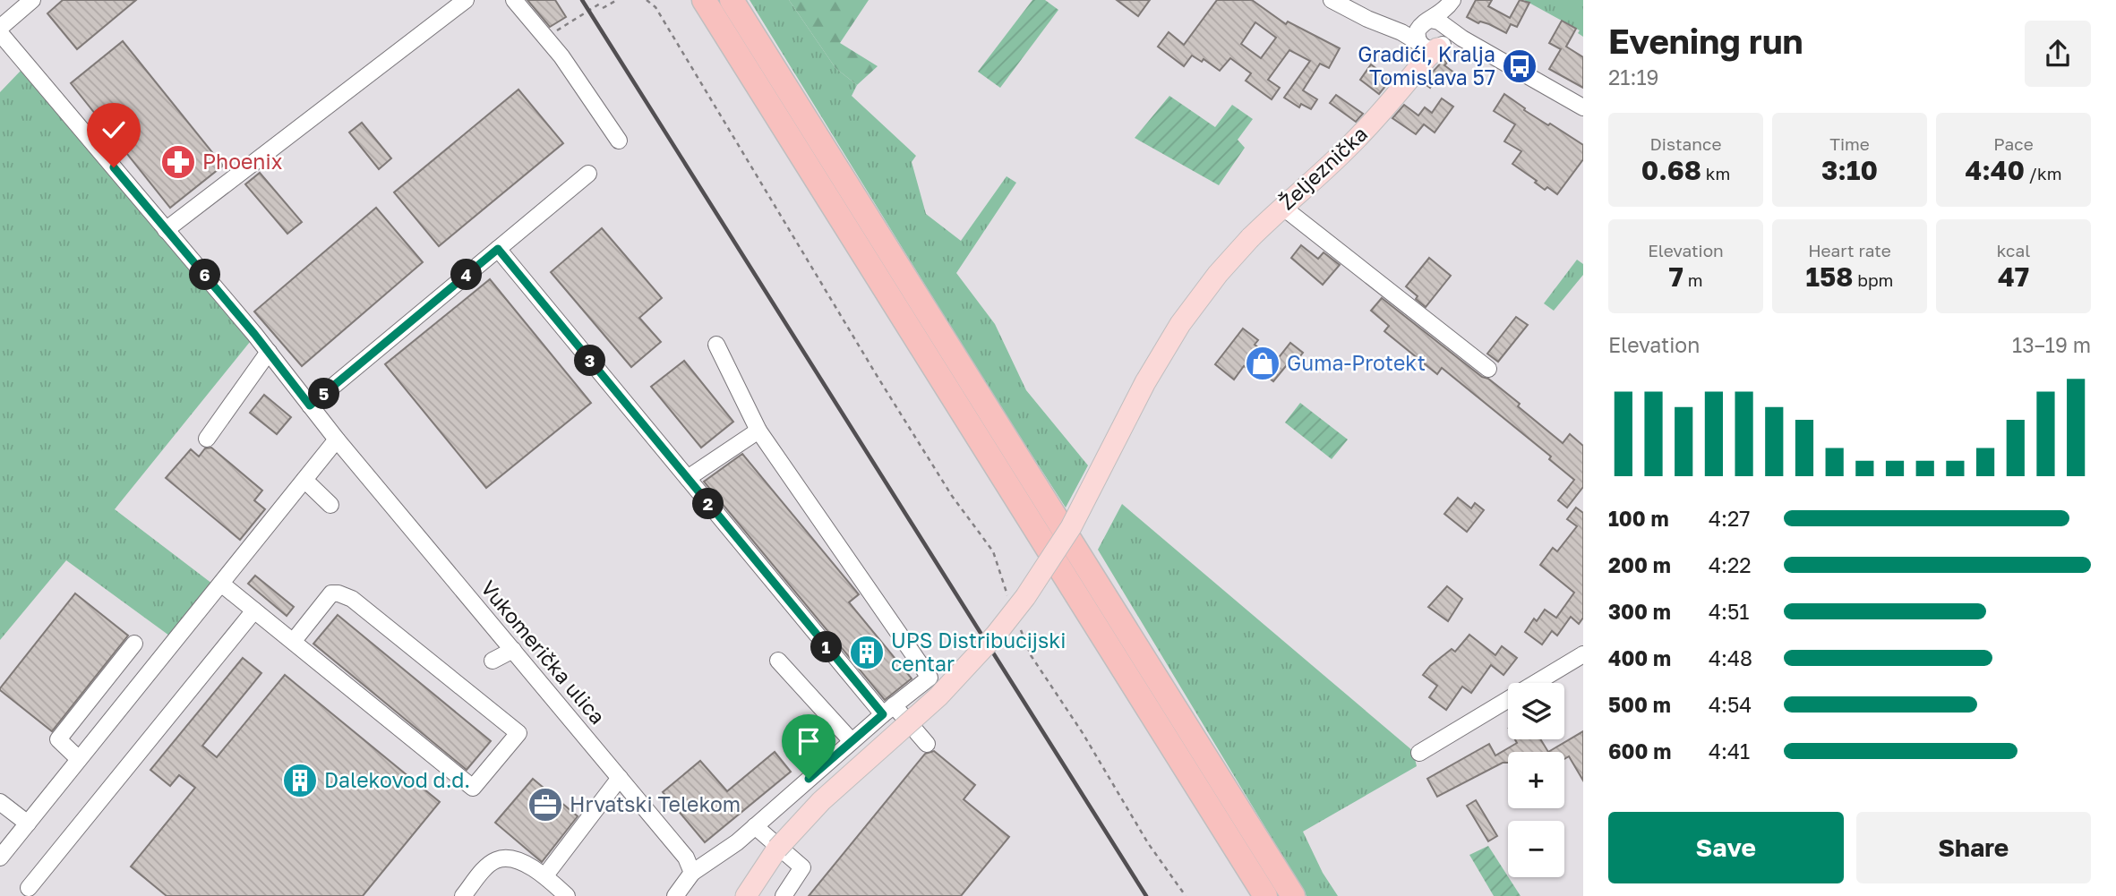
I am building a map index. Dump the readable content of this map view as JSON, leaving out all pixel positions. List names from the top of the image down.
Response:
{
  "streets": {
    "main road": ["Željeznička"],
    "street": ["Vukomerička ulica"]
  },
  "places": {
    "bus stop": ["Gradići, Kralja Tomislava 57"],
    "pharmacy": ["Phoenix"],
    "shop": ["Guma-Protekt"],
    "building": ["UPS Distribucijski centar", "Dalekovod d.d."],
    "office": ["Hrvatski Telekom"]
  },
  "page": {
    "heading": ["Evening run", "21:19"],
    "stats": [
      ["Distance", "0.68 km"],
      ["Time", "3:10"],
      ["Pace", "4:40 /km"],
      ["Elevation", "7 m"],
      ["Heart rate", "158 bpm"],
      ["kcal", "47"]
    ],
    "pins": [
      "4",
      "6",
      "3",
      "5",
      "2",
      "1"
    ],
    "chart": ["Elevation", "13–19 m"],
    "list": [
      {
        "name": "100 m",
        "note": "4:27"
      },
      {
        "name": "200 m",
        "note": "4:22"
      },
      {
        "name": "300 m",
        "note": "4:51"
      },
      {
        "name": "400 m",
        "note": "4:48"
      },
      {
        "name": "500 m",
        "note": "4:54"
      },
      {
        "name": "600 m",
        "note": "4:41"
      }
    ],
    "map_buttons": ["+", "−"],
    "buttons": ["Save", "Share"]
  }
}
